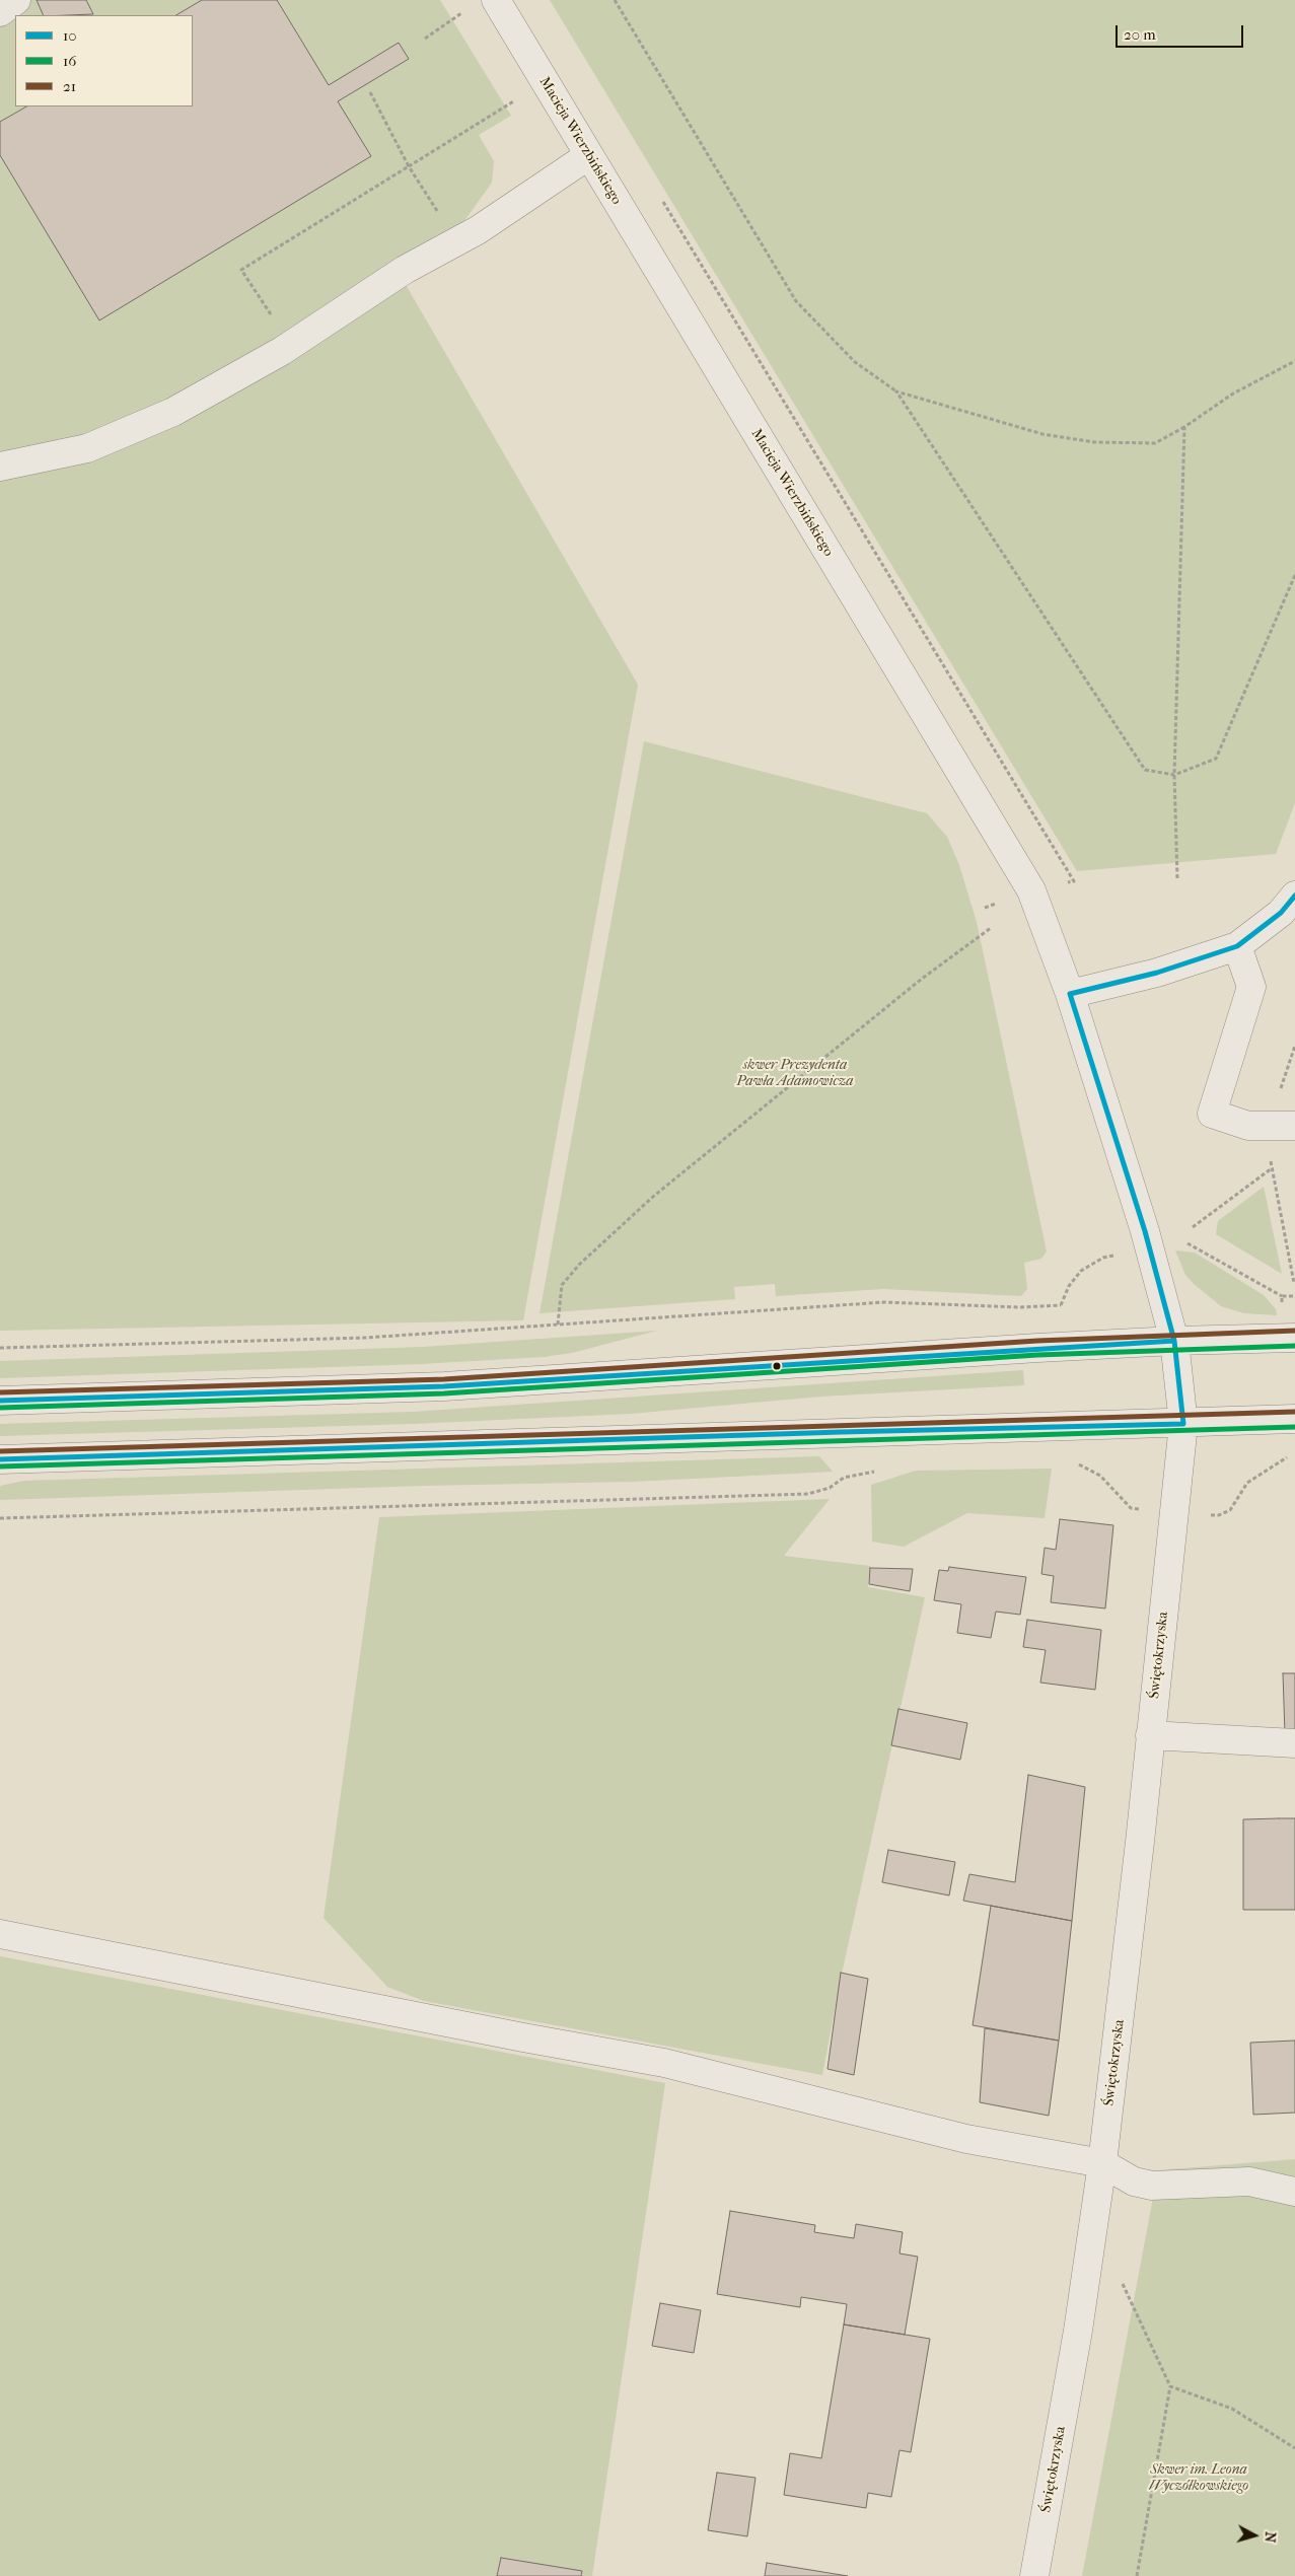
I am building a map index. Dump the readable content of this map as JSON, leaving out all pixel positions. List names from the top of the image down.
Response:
{
  "streets": {
    "street": ["Macieja Wierzbińskiego", "Świętokrzyska"]
  },
  "crossings": [
    ["Macieja Wierzbińskiego", "Świętokrzyska"]
  ],
  "parks": ["skwer Prezydenta Pawła Adamowicza", "Skwer im. Leona Wyczółkowskiego"],
  "lines": ["transit line 10", "transit line 21", "transit line 16"],
  "legend": ["10", "16", "21"],
  "scale_bar": "20 m",
  "north": "right"
}
